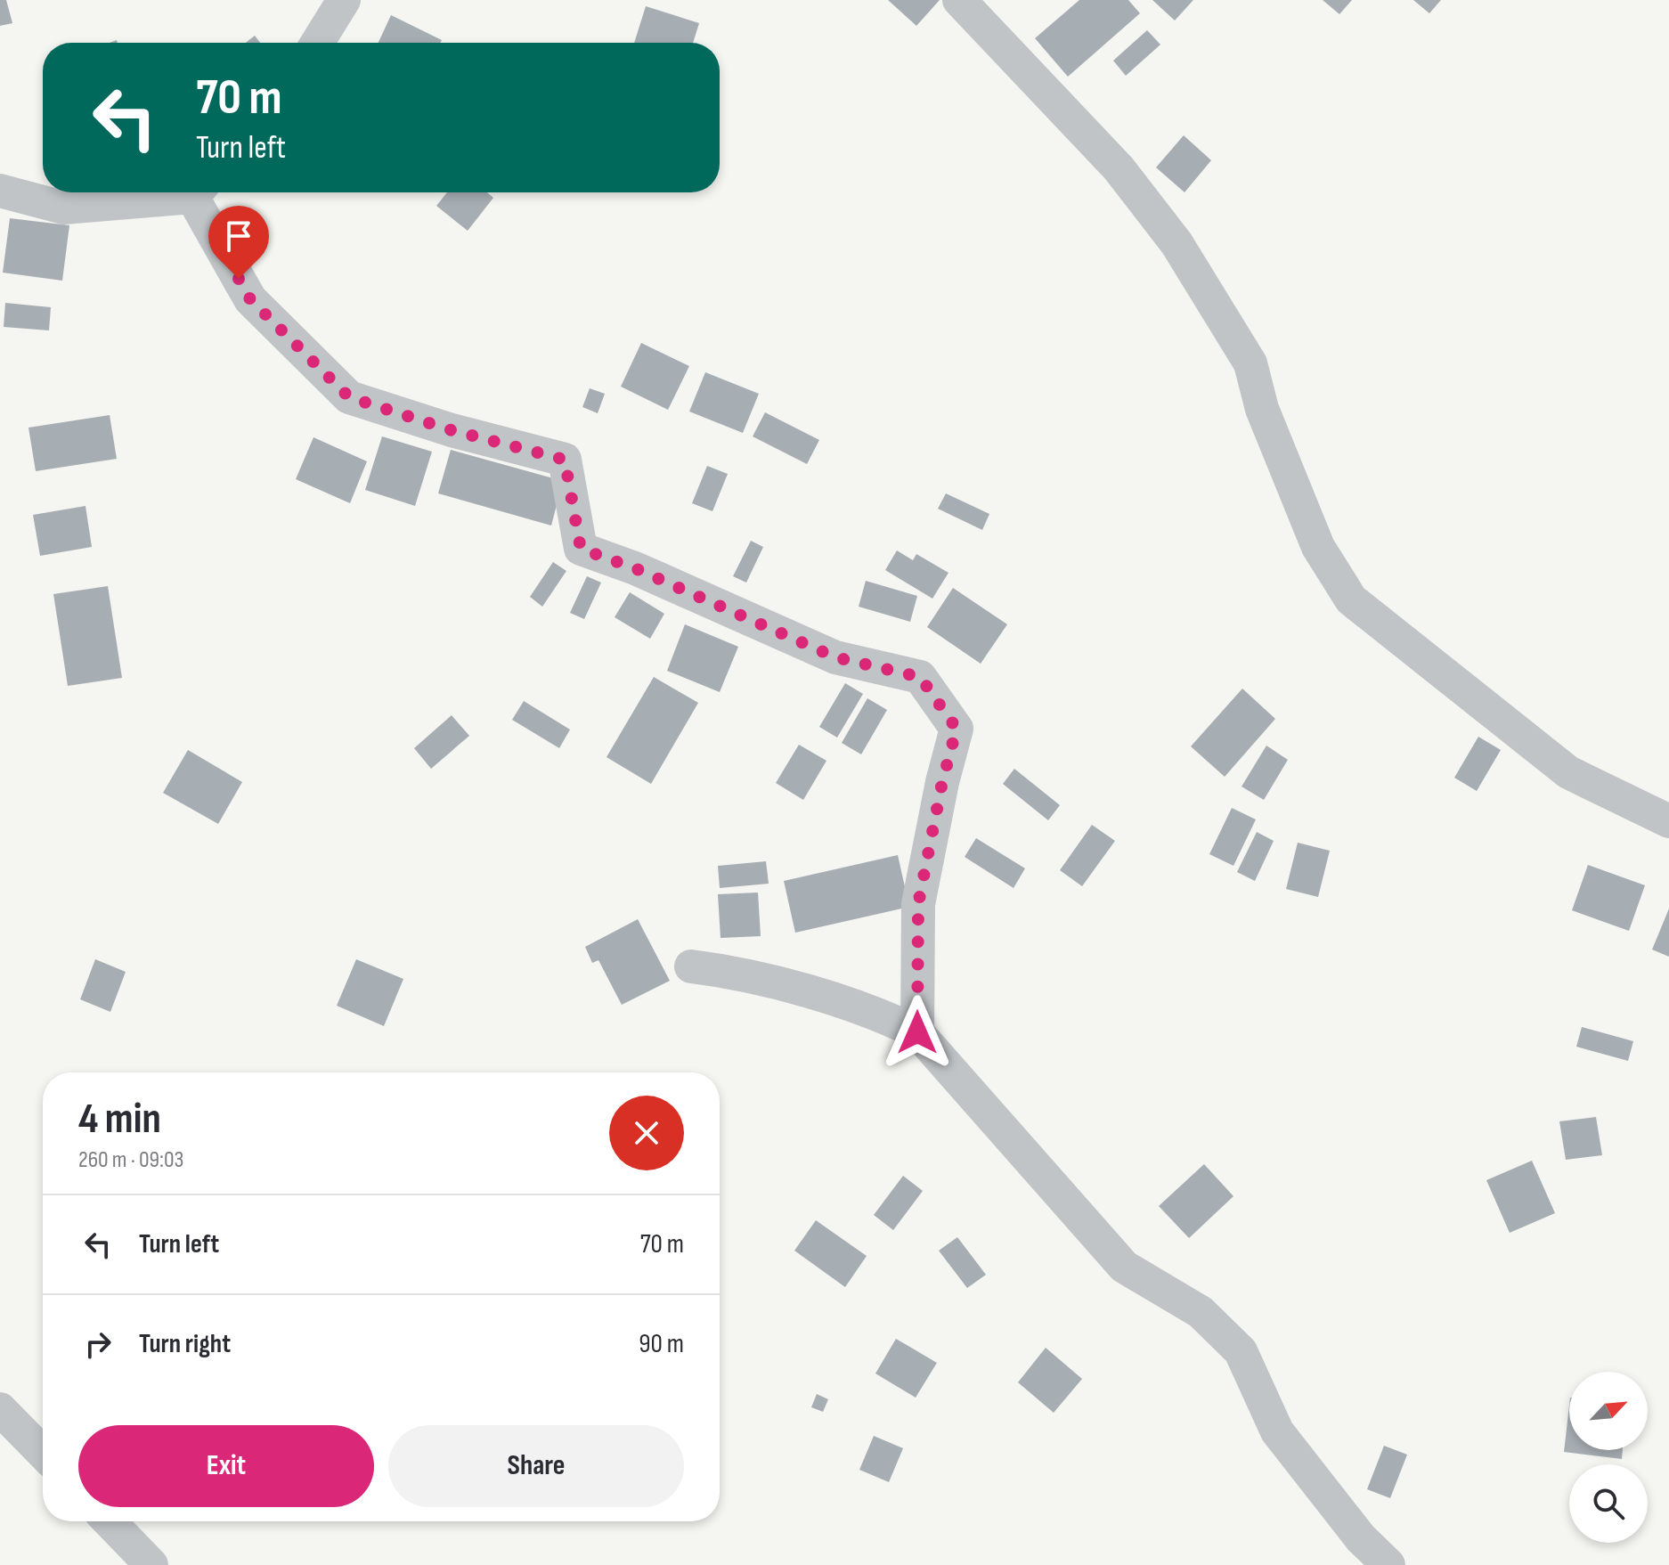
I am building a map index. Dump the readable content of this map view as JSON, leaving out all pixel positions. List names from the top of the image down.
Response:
{
  "north": "top right",
  "page": {
    "turn": ["70 m", "Turn left"],
    "heading": ["4 min", "260 m · 09:03"],
    "list": [
      {
        "name": "Turn left",
        "value": "70 m"
      },
      {
        "name": "Turn right",
        "value": "90 m"
      }
    ],
    "buttons": ["Exit", "Share"]
  }
}
